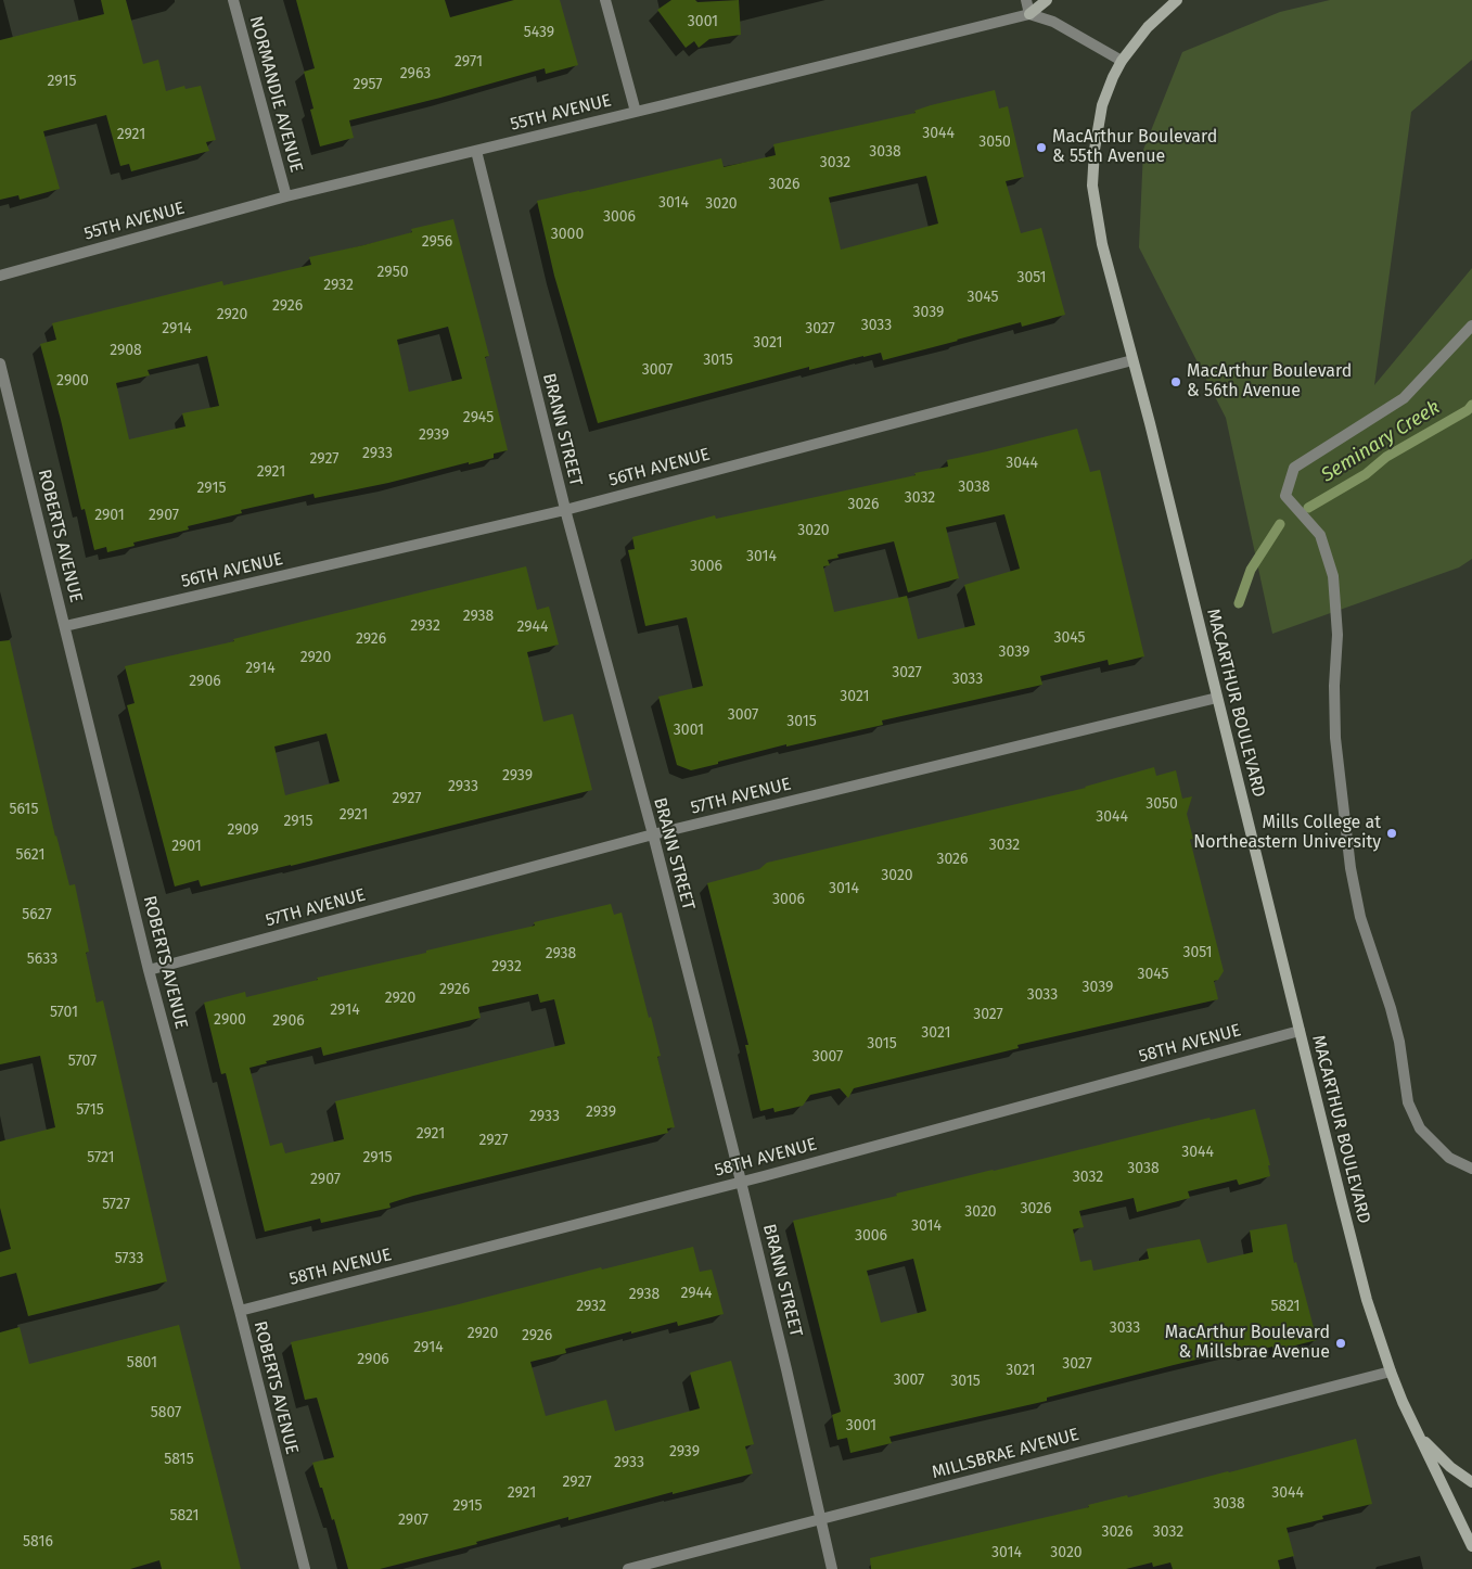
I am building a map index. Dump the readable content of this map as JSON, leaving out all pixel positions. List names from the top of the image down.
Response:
{
  "streets": {
    "main road": ["MACARTHUR BOULEVARD"],
    "street": [
      "NORMANDIE AVENUE",
      "55TH AVENUE",
      "BRANN STREET",
      "56TH AVENUE",
      "ROBERTS AVENUE",
      "57TH AVENUE",
      "58TH AVENUE",
      "MILLSBRAE AVENUE"
    ]
  },
  "crossings": [
    ["NORMANDIE AVENUE", "55TH AVENUE"],
    ["55TH AVENUE", "BRANN STREET"],
    ["BRANN STREET", "56TH AVENUE"],
    ["BRANN STREET", "57TH AVENUE"],
    ["BRANN STREET", "58TH AVENUE"],
    ["BRANN STREET", "MILLSBRAE AVENUE"],
    ["56TH AVENUE", "ROBERTS AVENUE"],
    ["56TH AVENUE", "MACARTHUR BOULEVARD"],
    ["ROBERTS AVENUE", "57TH AVENUE"],
    ["ROBERTS AVENUE", "58TH AVENUE"],
    ["MACARTHUR BOULEVARD", "57TH AVENUE"],
    ["MACARTHUR BOULEVARD", "58TH AVENUE"],
    ["MACARTHUR BOULEVARD", "MILLSBRAE AVENUE"]
  ],
  "water": ["Seminary Creek"],
  "places": [
    "MacArthur Boulevard & 55th Avenue",
    "MacArthur Boulevard & 56th Avenue",
    "Mills College at Northeastern University",
    "MacArthur Boulevard & Millsbrae Avenue"
  ],
  "house_numbers": [
    "3001",
    "5439",
    "2971",
    "2963",
    "2915",
    "2957",
    "3044",
    "2921",
    "3050",
    "3038",
    "3032",
    "3026",
    "3014",
    "3020",
    "3006",
    "3000",
    "2956",
    "2950",
    "3051",
    "2932",
    "3045",
    "2926",
    "3039",
    "2920",
    "3033",
    "2914",
    "3027",
    "3021",
    "2908",
    "3015",
    "3007",
    "2900",
    "2945",
    "2939",
    "2933",
    "2927",
    "3044",
    "2921",
    "3038",
    "2915",
    "3032",
    "3026",
    "2901",
    "2907",
    "3020",
    "3014",
    "3006",
    "2938",
    "2932",
    "2944",
    "3045",
    "2926",
    "3039",
    "2920",
    "2914",
    "3027",
    "3033",
    "2906",
    "3021",
    "3007",
    "3015",
    "3001",
    "2939",
    "2933",
    "2927",
    "3050",
    "5615",
    "2921",
    "3044",
    "2915",
    "2909",
    "3032",
    "2901",
    "5621",
    "3026",
    "3020",
    "3014",
    "3006",
    "5627",
    "3051",
    "2938",
    "5633",
    "2932",
    "3045",
    "3039",
    "2926",
    "3033",
    "2920",
    "2914",
    "5701",
    "3027",
    "2900",
    "2906",
    "3021",
    "3015",
    "3007",
    "5707",
    "5715",
    "2939",
    "2933",
    "2921",
    "2927",
    "3044",
    "5721",
    "2915",
    "3038",
    "3032",
    "2907",
    "5727",
    "3026",
    "3020",
    "3014",
    "3006",
    "5733",
    "2944",
    "2938",
    "2932",
    "5821",
    "3033",
    "2920",
    "2926",
    "2914",
    "2906",
    "5801",
    "3027",
    "3021",
    "3007",
    "3015",
    "5807",
    "3001",
    "2939",
    "5815",
    "2933",
    "2927",
    "2921",
    "3044",
    "3038",
    "2915",
    "5821",
    "2907",
    "3026",
    "3032",
    "5816",
    "3014",
    "3020"
  ]
}
